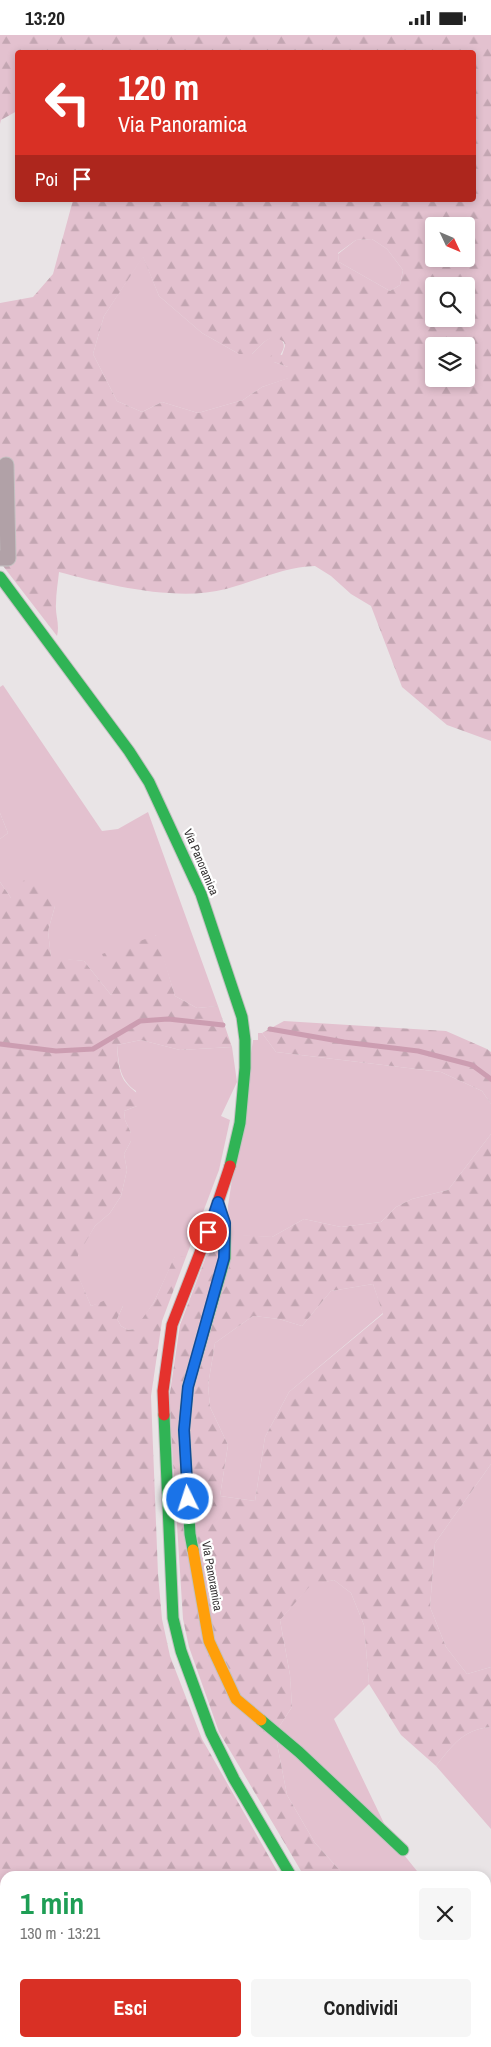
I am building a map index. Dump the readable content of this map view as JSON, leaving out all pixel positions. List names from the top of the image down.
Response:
{
  "streets": {
    "street": ["Via Panoramica"]
  },
  "north": "bottom right",
  "page": {
    "status": "13:20",
    "turn": ["120 m", "Via Panoramica"],
    "then": "Poi",
    "heading": ["1 min", "130 m · 13:21"],
    "buttons": ["Esci", "Condividi"]
  }
}
